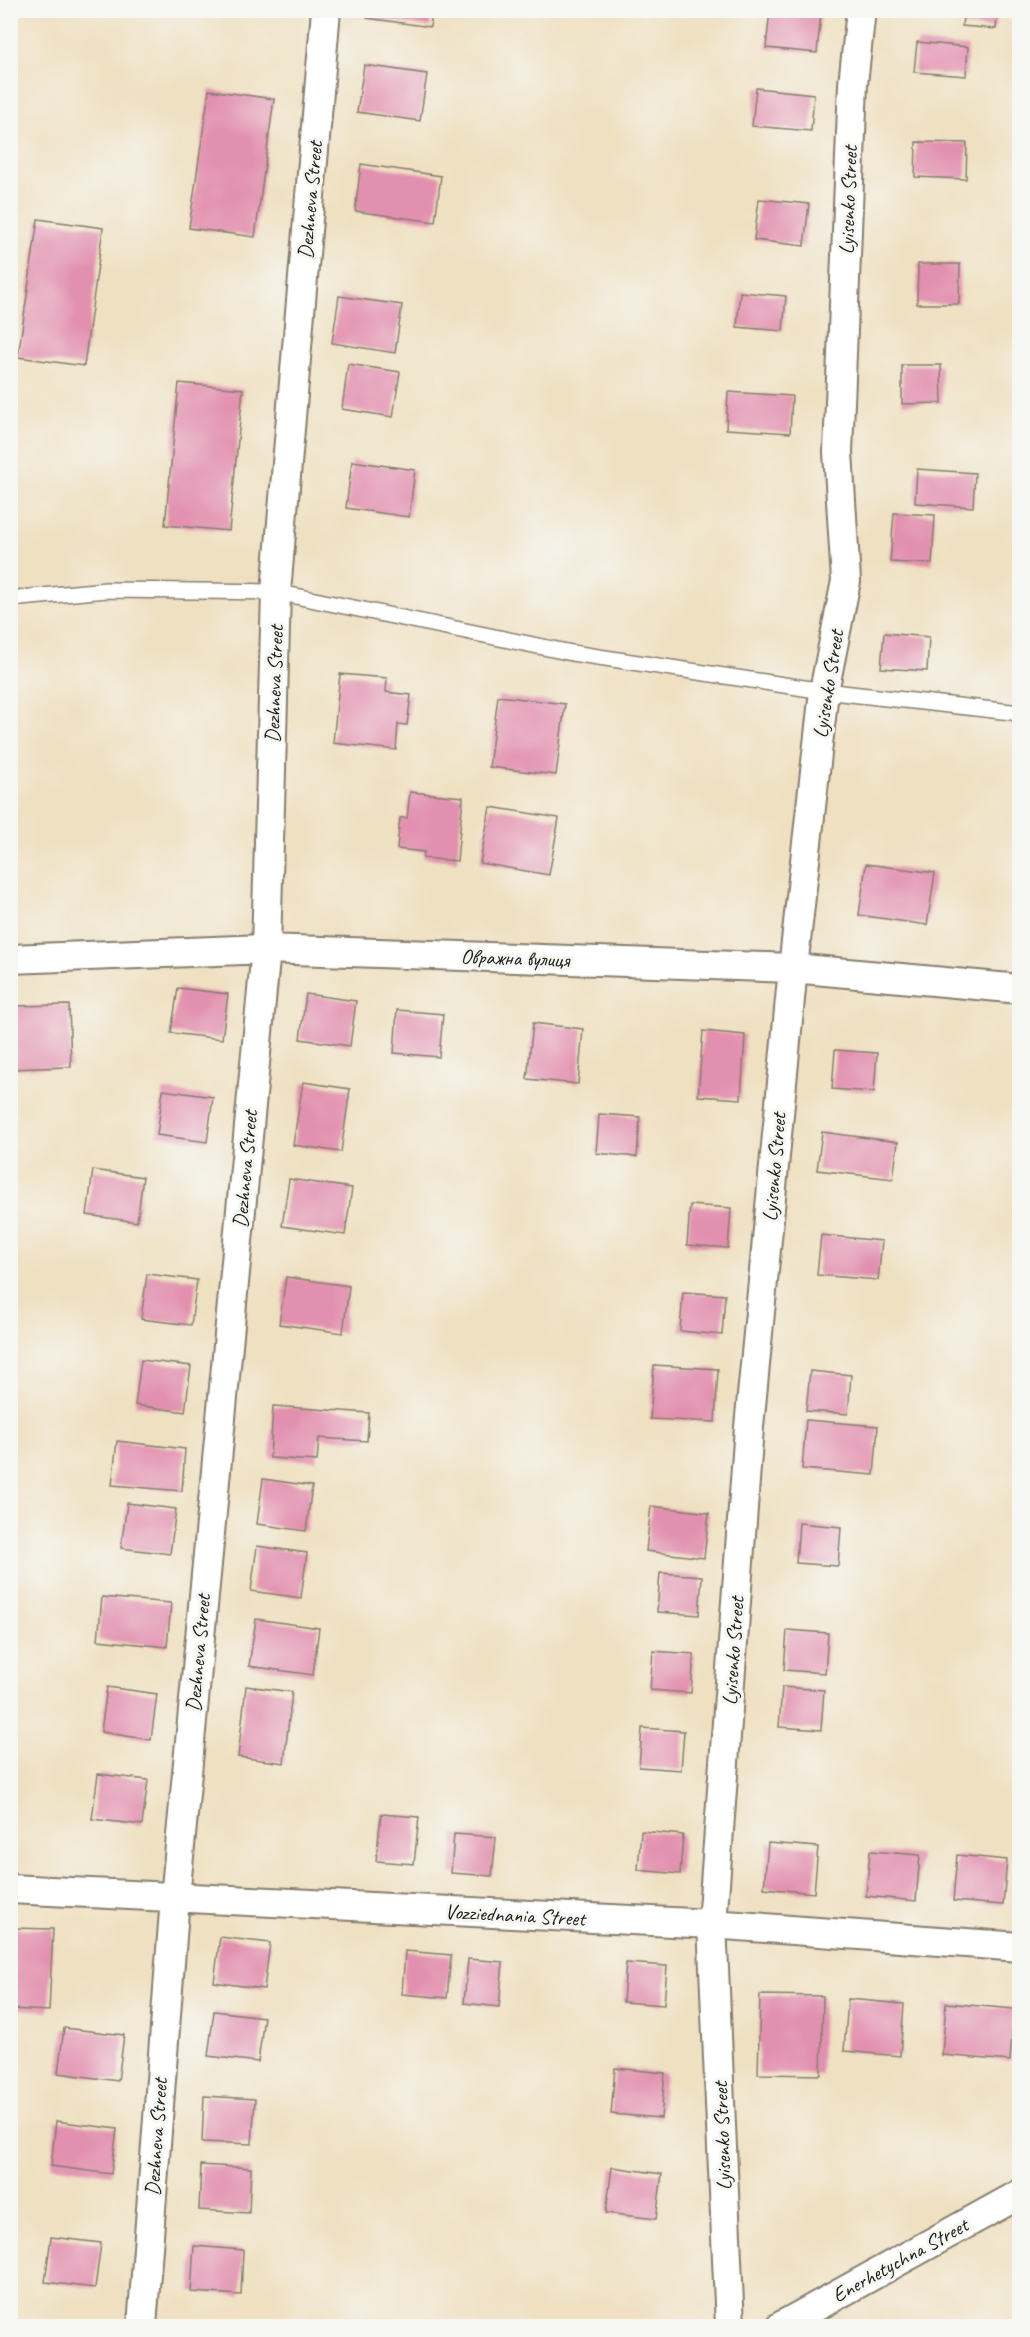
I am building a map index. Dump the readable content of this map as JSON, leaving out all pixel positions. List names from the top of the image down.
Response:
{
  "streets": {
    "street": [
      "Dezhneva Street",
      "Lyisenko Street",
      "Овражна вулиця",
      "Vozziednania Street",
      "Enerhetychna Street"
    ]
  },
  "crossings": [
    ["Dezhneva Street", "Овражна вулиця"],
    ["Dezhneva Street", "Vozziednania Street"],
    ["Lyisenko Street", "Овражна вулиця"],
    ["Lyisenko Street", "Vozziednania Street"]
  ]
}
